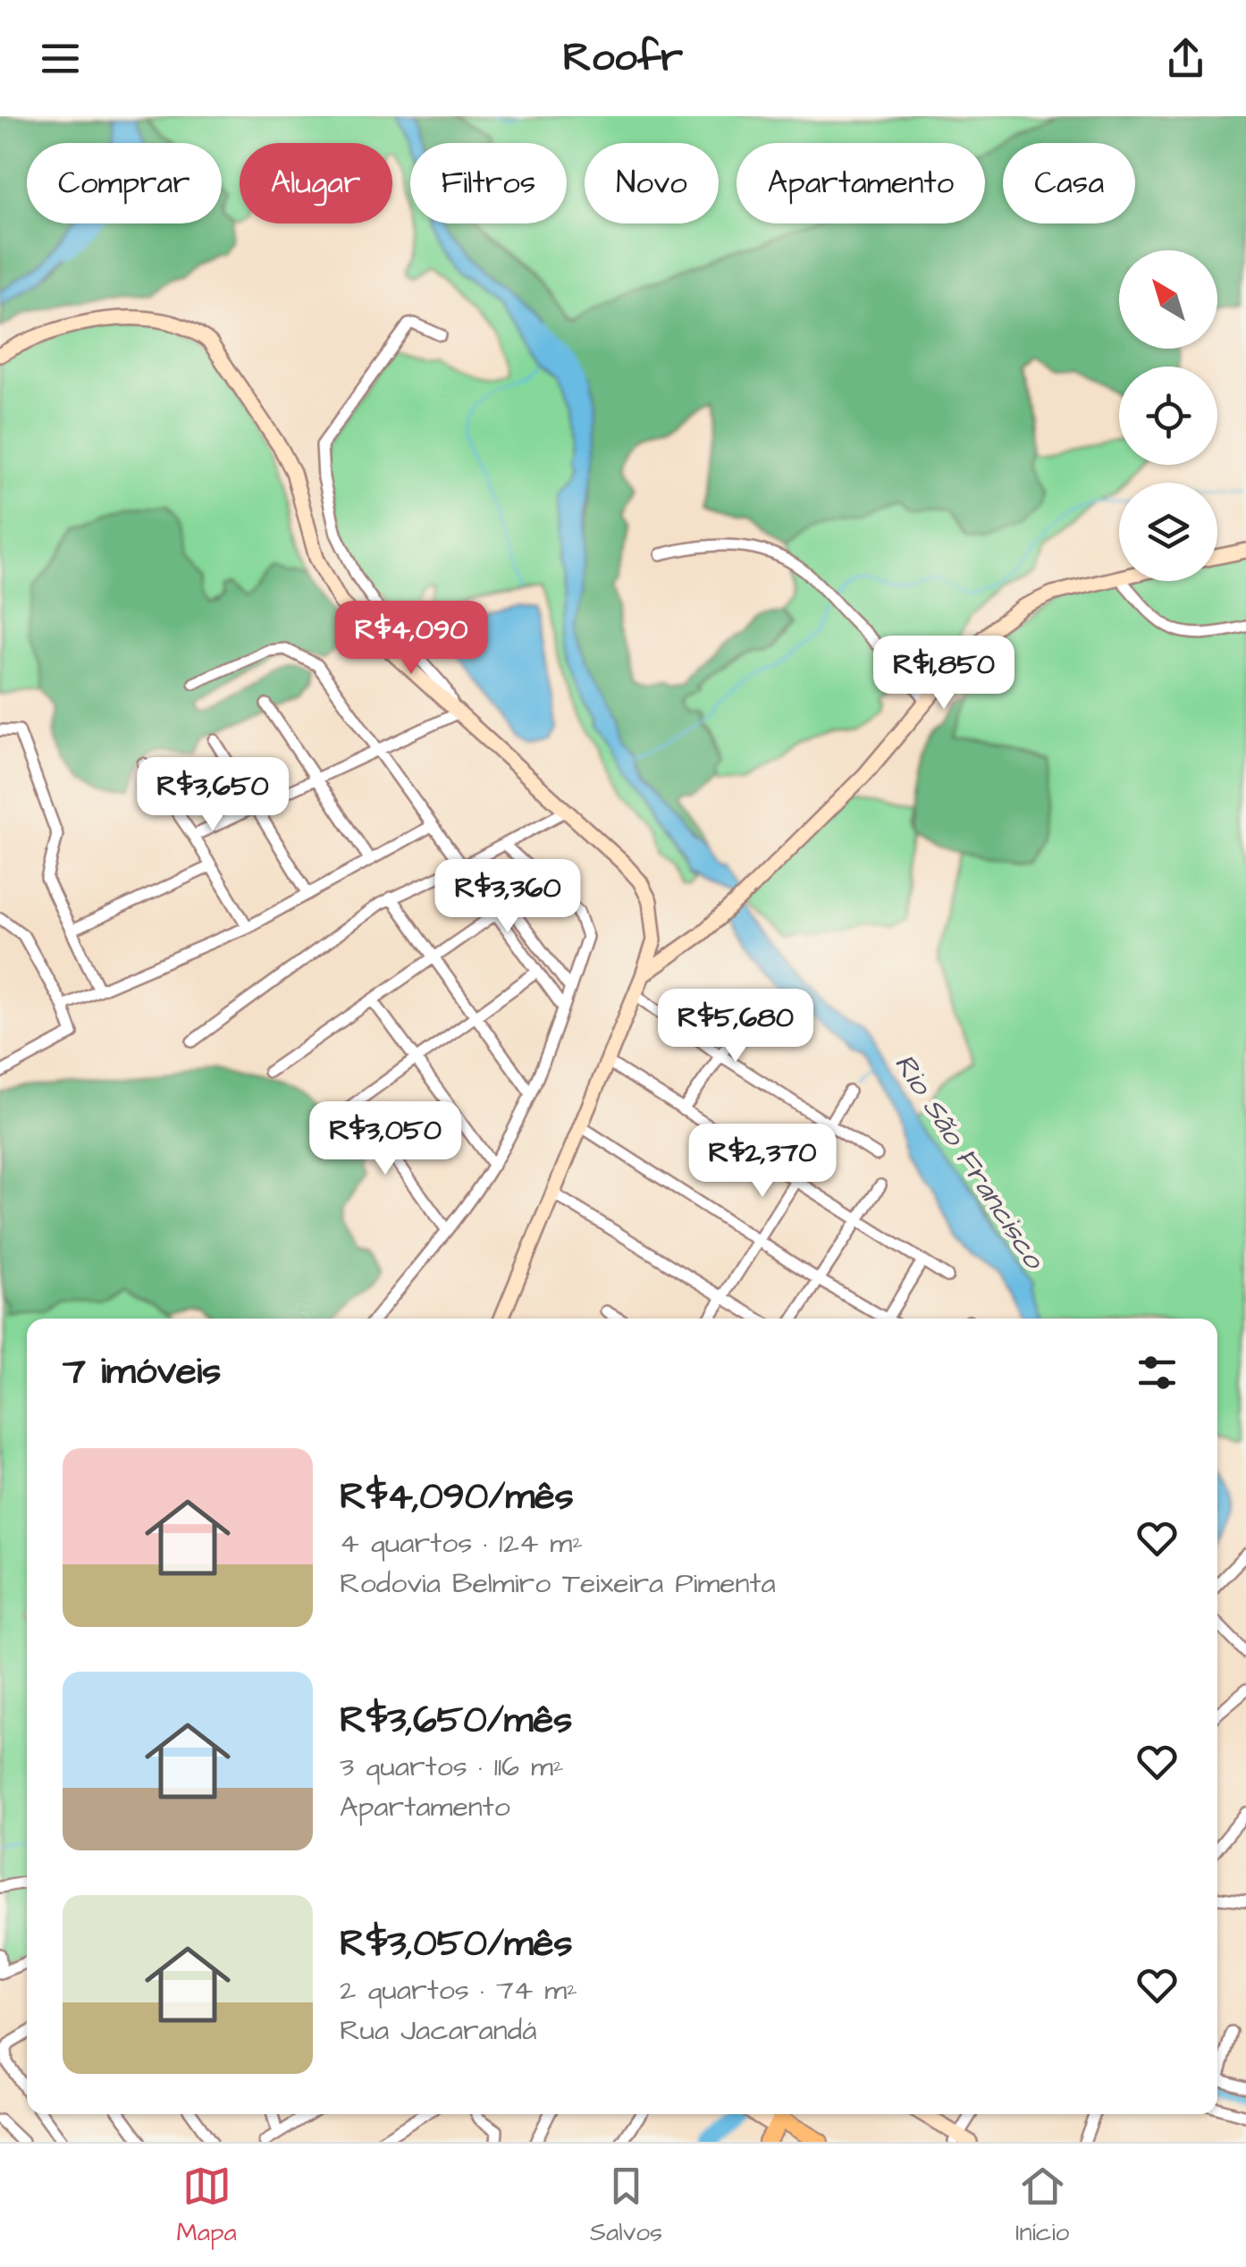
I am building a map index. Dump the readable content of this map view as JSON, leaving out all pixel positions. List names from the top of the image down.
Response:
{
  "water": ["Rio São Francisco"],
  "north": "top left",
  "page": {
    "header": "Roofr",
    "chip": [
      "Comprar",
      "Alugar",
      "Filtros",
      "Novo",
      "Apartamento",
      "Casa"
    ],
    "price": [
      "R$4,090",
      "R$1,850",
      "R$3,650",
      "R$3,360",
      "R$5,680",
      "R$3,050",
      "R$2,370"
    ],
    "heading": "7 imóveis",
    "list": [
      {
        "name": "R$4,090/mês",
        "note": "4 quartos · 124 m² · Rodovia Belmiro Teixeira Pimenta"
      },
      {
        "name": "R$3,650/mês",
        "note": "3 quartos · 116 m² · Apartamento"
      },
      {
        "name": "R$3,050/mês",
        "note": "2 quartos · 74 m² · Rua Jacarandá"
      }
    ],
    "tabs": ["Mapa", "Salvos", "Início"]
  }
}
